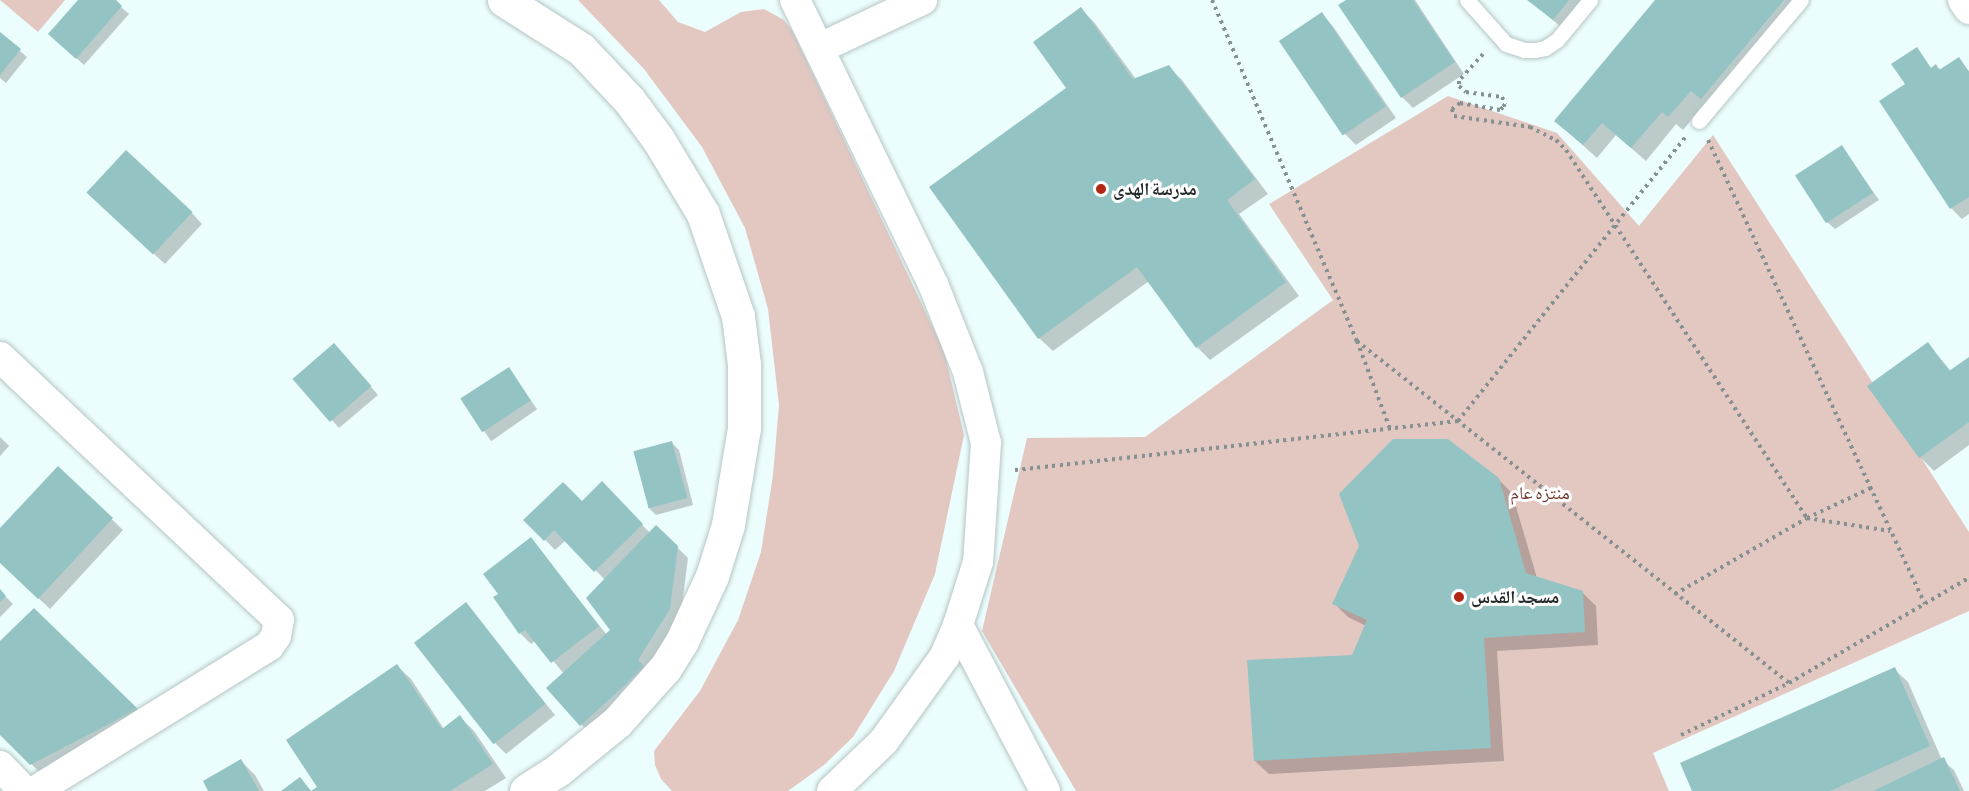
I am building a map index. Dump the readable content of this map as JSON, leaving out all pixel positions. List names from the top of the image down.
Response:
{
  "parks": ["منتزه عام"],
  "places": ["مدرسة الهدى", "مسجد القدس"]
}
